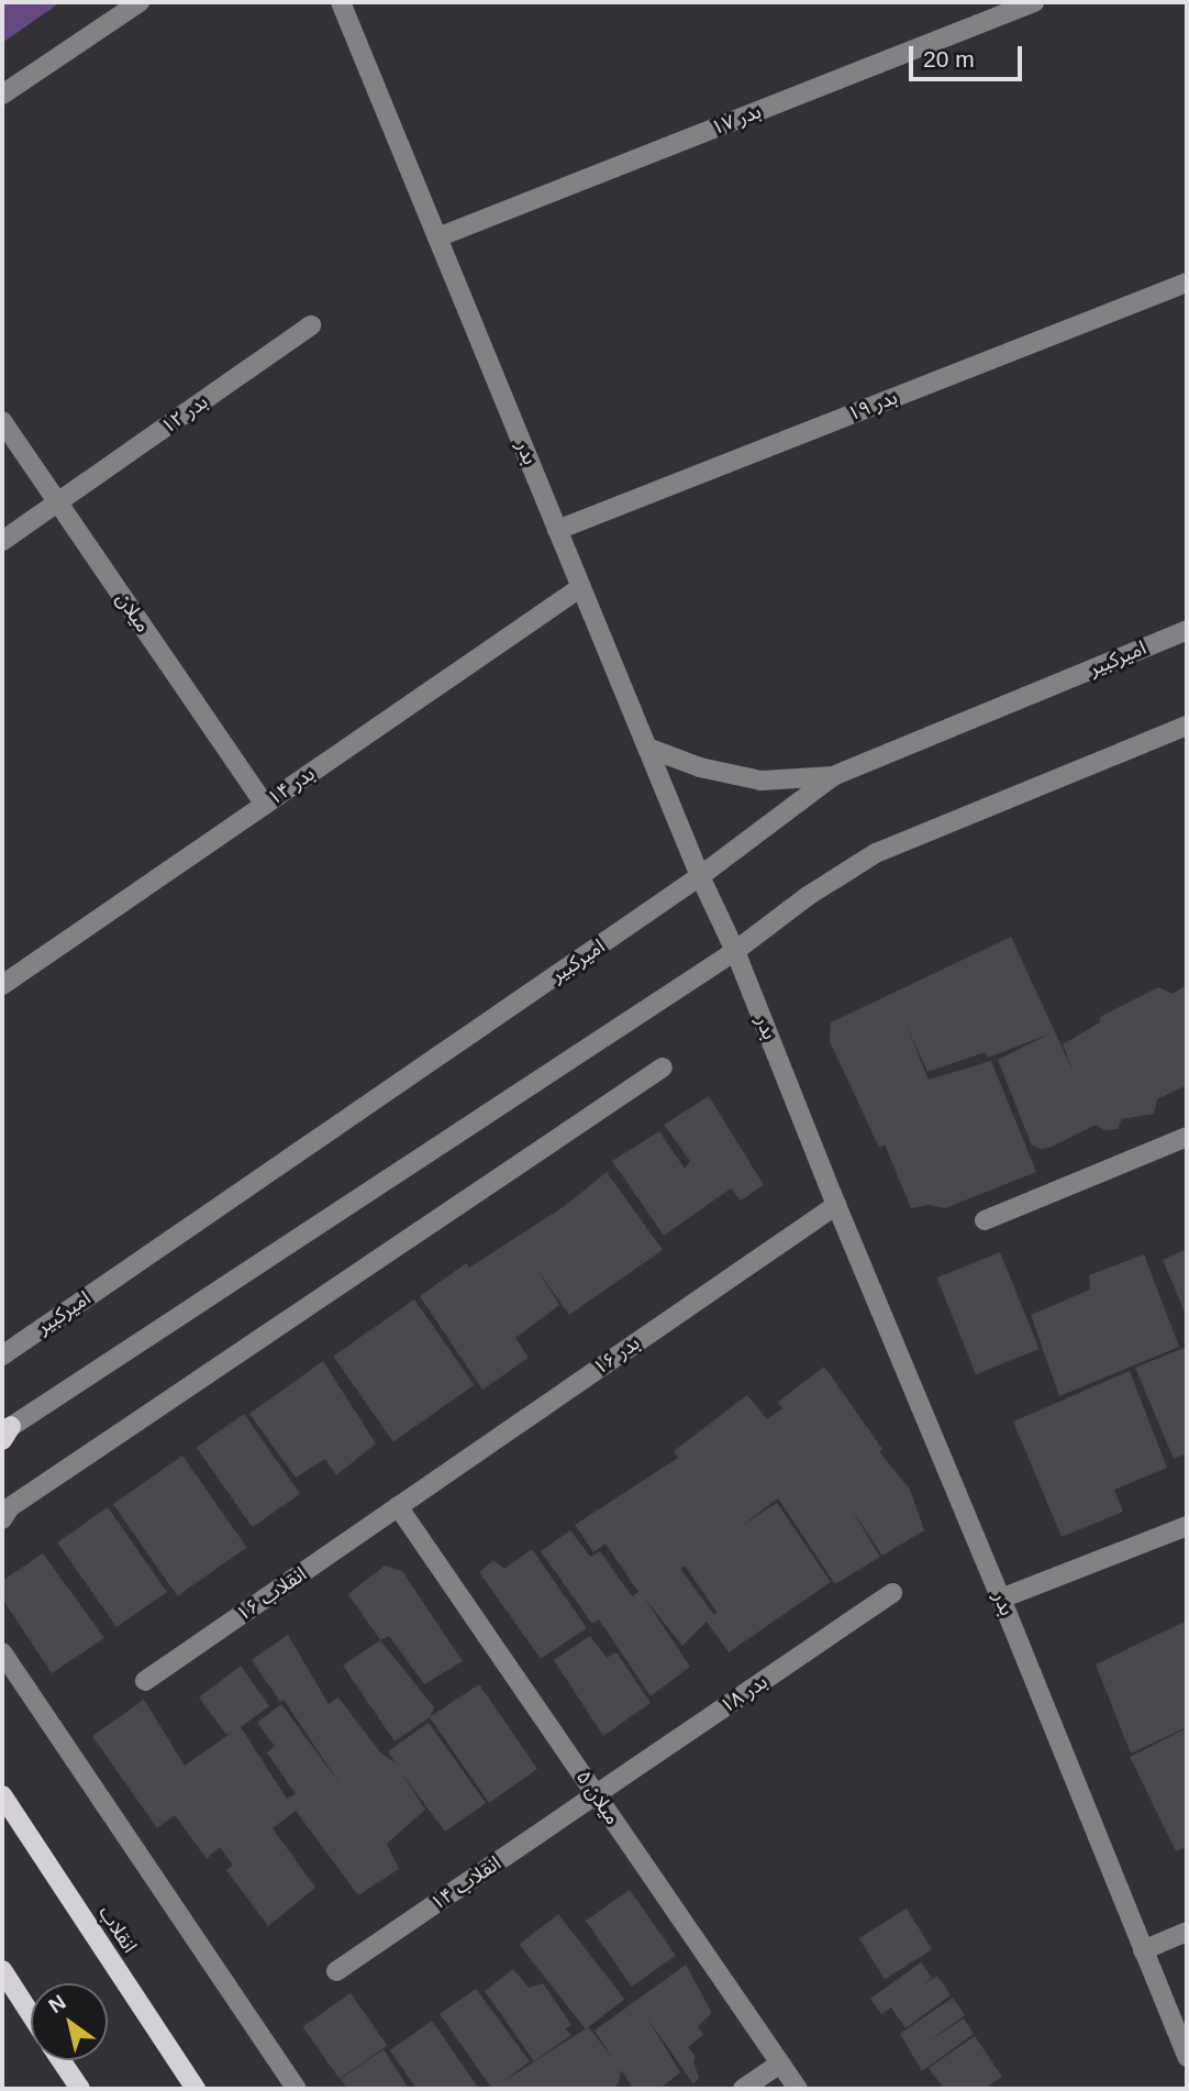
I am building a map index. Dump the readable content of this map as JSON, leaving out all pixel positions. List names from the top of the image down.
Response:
{
  "streets": {
    "main road": ["انقلاب"],
    "street": [
      "بدر ۱۷",
      "بدر ۱۹",
      "بدر ۱۲",
      "بدر",
      "میلان",
      "امیرکبیر",
      "بدر ۱۴",
      "بدر ۱۶",
      "انقلاب ۱۶",
      "بدر ۱‍۸",
      "میلان ۵",
      "انقلاب ۱۴"
    ]
  },
  "crossings": [
    ["بدر ۱۷", "بدر"],
    ["بدر ۱۹", "بدر"],
    ["بدر ۱۲", "میلان"],
    ["بدر", "امیرکبیر"],
    ["بدر", "بدر ۱۴"],
    ["بدر", "بدر ۱۶"],
    ["میلان", "بدر ۱۴"],
    ["بدر ۱۶", "انقلاب ۱۶"],
    ["بدر ۱۶", "میلان ۵"],
    ["انقلاب ۱۶", "میلان ۵"],
    ["بدر ۱‍۸", "میلان ۵"],
    ["بدر ۱‍۸", "انقلاب ۱۴"],
    ["میلان ۵", "انقلاب ۱۴"]
  ],
  "scale_bar": "20 m",
  "north": "top left"
}
